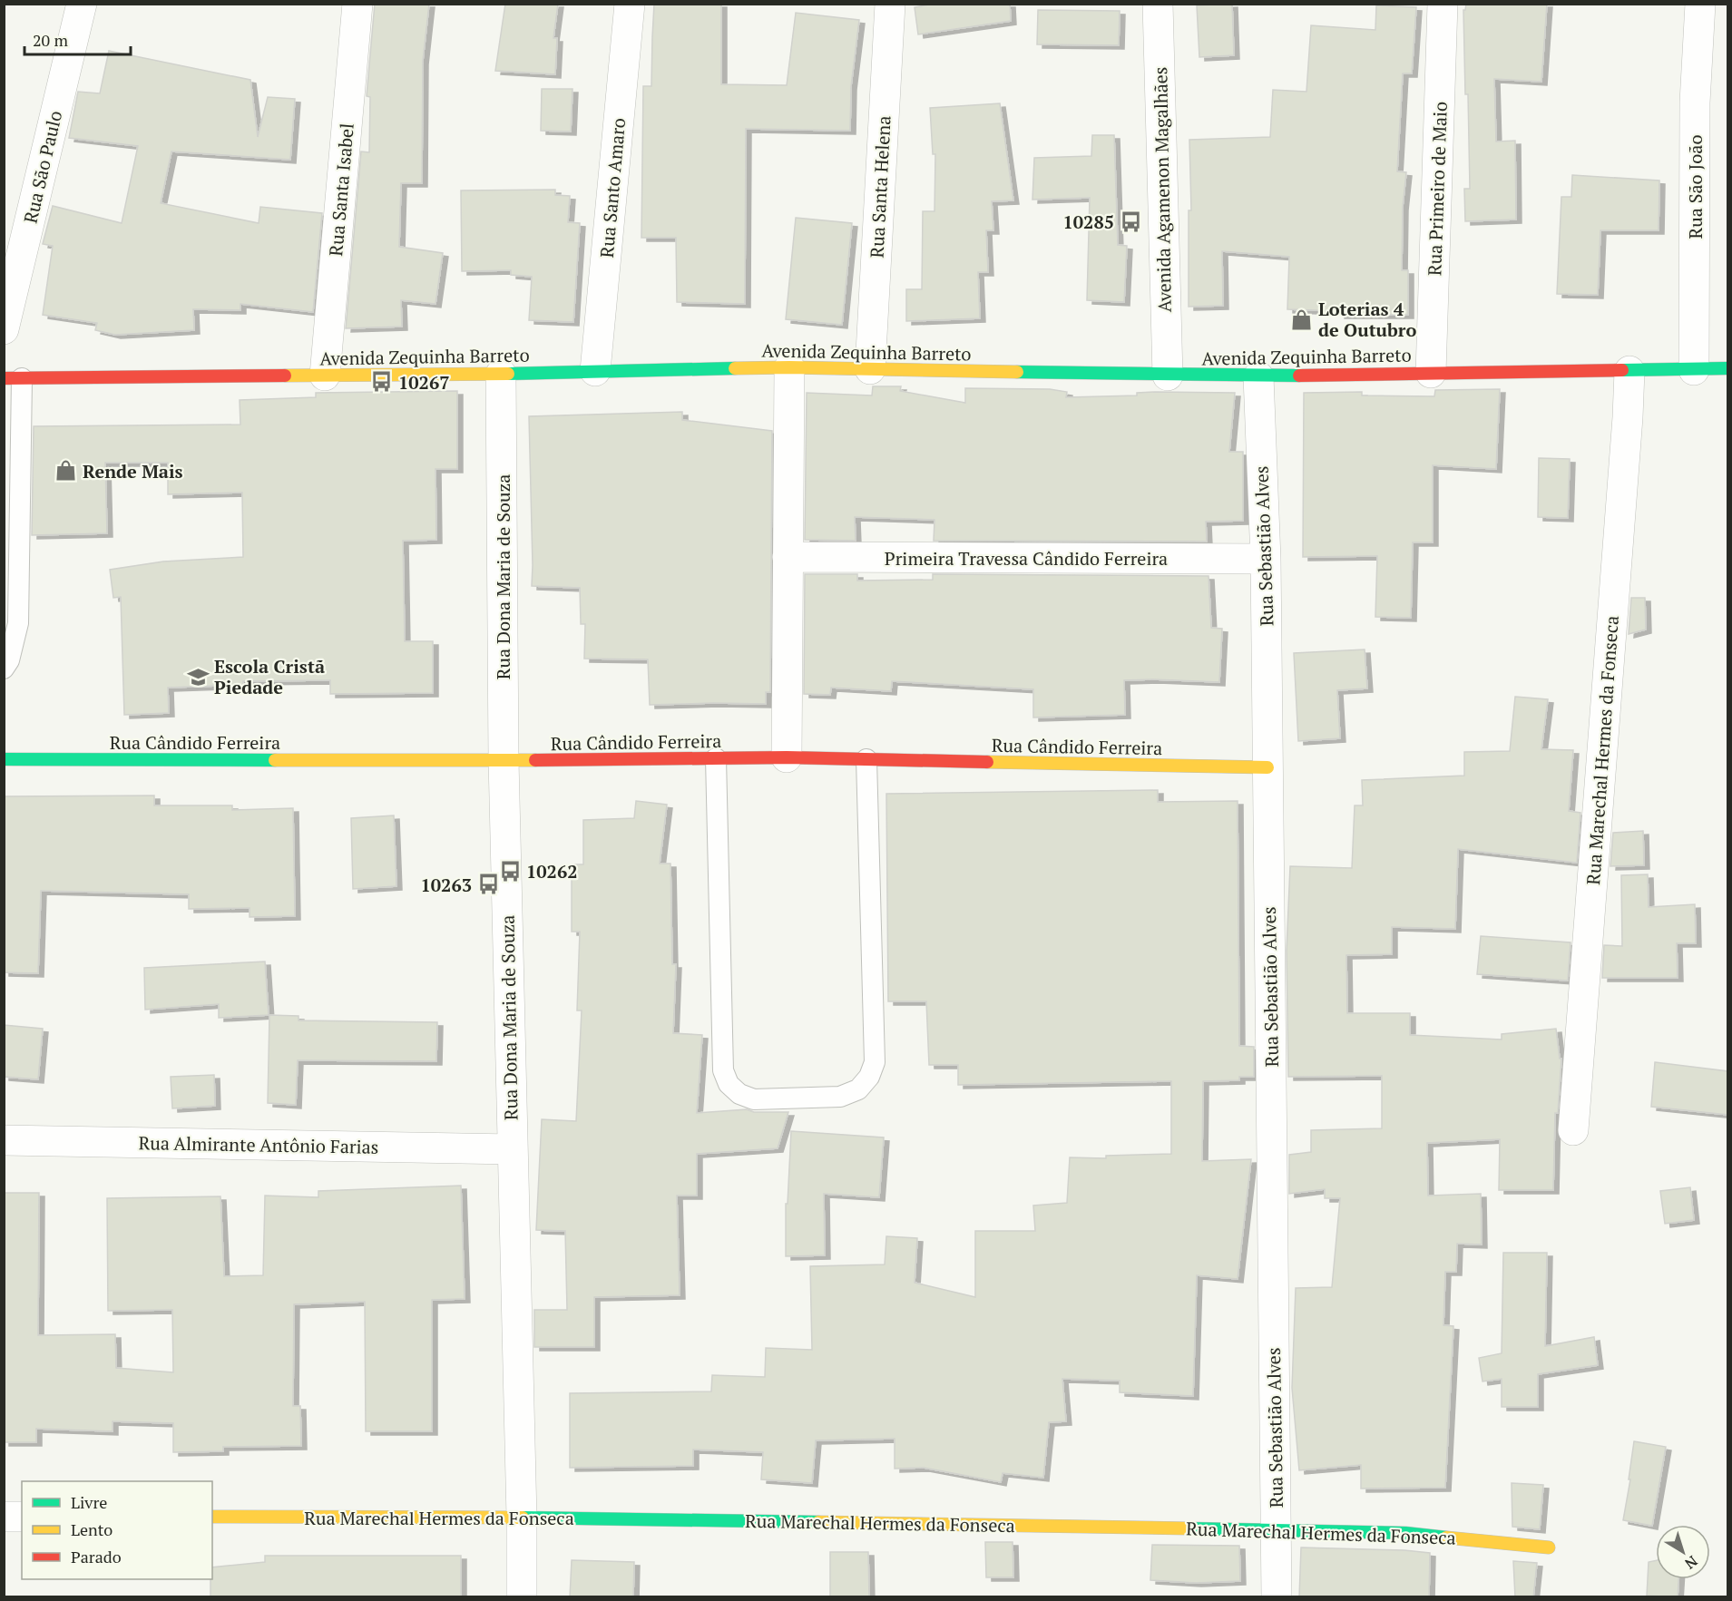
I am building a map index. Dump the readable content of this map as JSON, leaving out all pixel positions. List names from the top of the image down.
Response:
{
  "streets": {
    "street": [
      "Rua São Paulo",
      "Rua Santa Helena",
      "Rua São João",
      "Rua Santo Amaro",
      "Rua Primeiro de Maio",
      "Rua Santa Isabel",
      "Avenida Agamenon Magalhães",
      "Avenida Zequinha Barreto",
      "Rua Sebastião Alves",
      "Primeira Travessa Cândido Ferreira",
      "Rua Dona Maria de Souza",
      "Rua Cândido Ferreira",
      "Rua Marechal Hermes da Fonseca",
      "Rua Almirante Antônio Farias"
    ]
  },
  "crossings": [
    ["Rua Santa Helena", "Avenida Zequinha Barreto"],
    ["Rua São João", "Avenida Zequinha Barreto"],
    ["Rua Santo Amaro", "Avenida Zequinha Barreto"],
    ["Rua Primeiro de Maio", "Avenida Zequinha Barreto"],
    ["Rua Santa Isabel", "Avenida Zequinha Barreto"],
    ["Avenida Agamenon Magalhães", "Avenida Zequinha Barreto"],
    ["Avenida Zequinha Barreto", "Rua Sebastião Alves"],
    ["Avenida Zequinha Barreto", "Rua Dona Maria de Souza"],
    ["Avenida Zequinha Barreto", "Rua Marechal Hermes da Fonseca"],
    ["Rua Sebastião Alves", "Primeira Travessa Cândido Ferreira"],
    ["Rua Sebastião Alves", "Rua Cândido Ferreira"],
    ["Rua Sebastião Alves", "Rua Marechal Hermes da Fonseca"],
    ["Rua Dona Maria de Souza", "Rua Cândido Ferreira"],
    ["Rua Dona Maria de Souza", "Rua Marechal Hermes da Fonseca"],
    ["Rua Dona Maria de Souza", "Rua Almirante Antônio Farias"]
  ],
  "places": {
    "bus stop": [
      "10285",
      "10267",
      "10262",
      "10263"
    ],
    "shop": ["Loterias 4 de Outubro", "Rende Mais"],
    "school or university": ["Escola Cristã Piedade"]
  },
  "legend": ["Livre", "Lento", "Parado"],
  "scale_bar": "20 m",
  "north": "bottom right"
}
